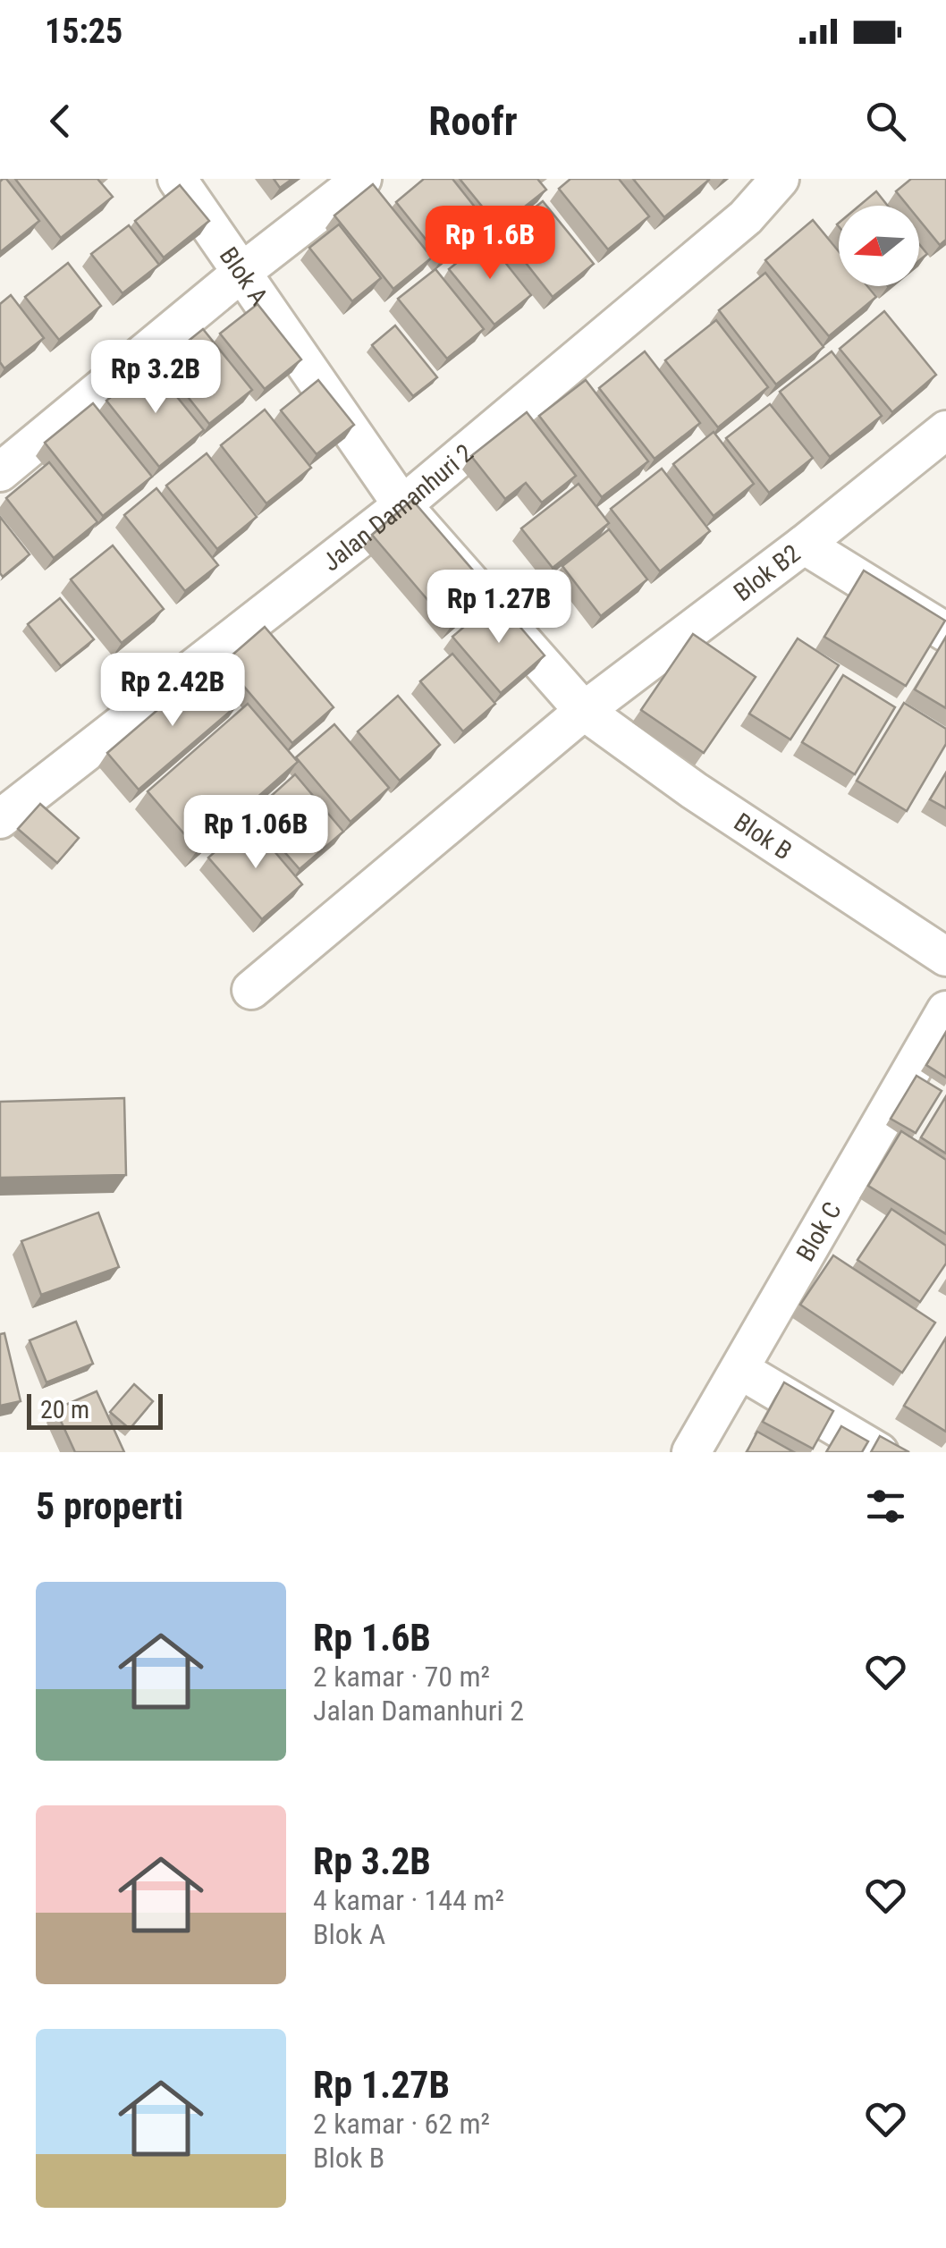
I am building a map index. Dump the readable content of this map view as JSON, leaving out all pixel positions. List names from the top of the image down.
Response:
{
  "streets": {
    "street": [
      "Blok A",
      "Jalan Damanhuri 2",
      "Blok B2",
      "Blok B",
      "Blok C"
    ]
  },
  "crossings": [
    ["Blok A", "Jalan Damanhuri 2"],
    ["Blok A", "Blok B2"],
    ["Blok A", "Blok B"],
    ["Blok B2", "Blok B"]
  ],
  "scale_bar": "20 m",
  "north": "left",
  "page": {
    "status": "15:25",
    "header": "Roofr",
    "price": [
      "Rp 1.6B",
      "Rp 3.2B",
      "Rp 1.27B",
      "Rp 2.42B",
      "Rp 1.06B"
    ],
    "scale": "20 m",
    "heading": "5 properti",
    "list": [
      {
        "name": "Rp 1.6B",
        "note": "2 kamar · 70 m² · Jalan Damanhuri 2"
      },
      {
        "name": "Rp 3.2B",
        "note": "4 kamar · 144 m² · Blok A"
      },
      {
        "name": "Rp 1.27B",
        "note": "2 kamar · 62 m² · Blok B"
      }
    ]
  }
}
